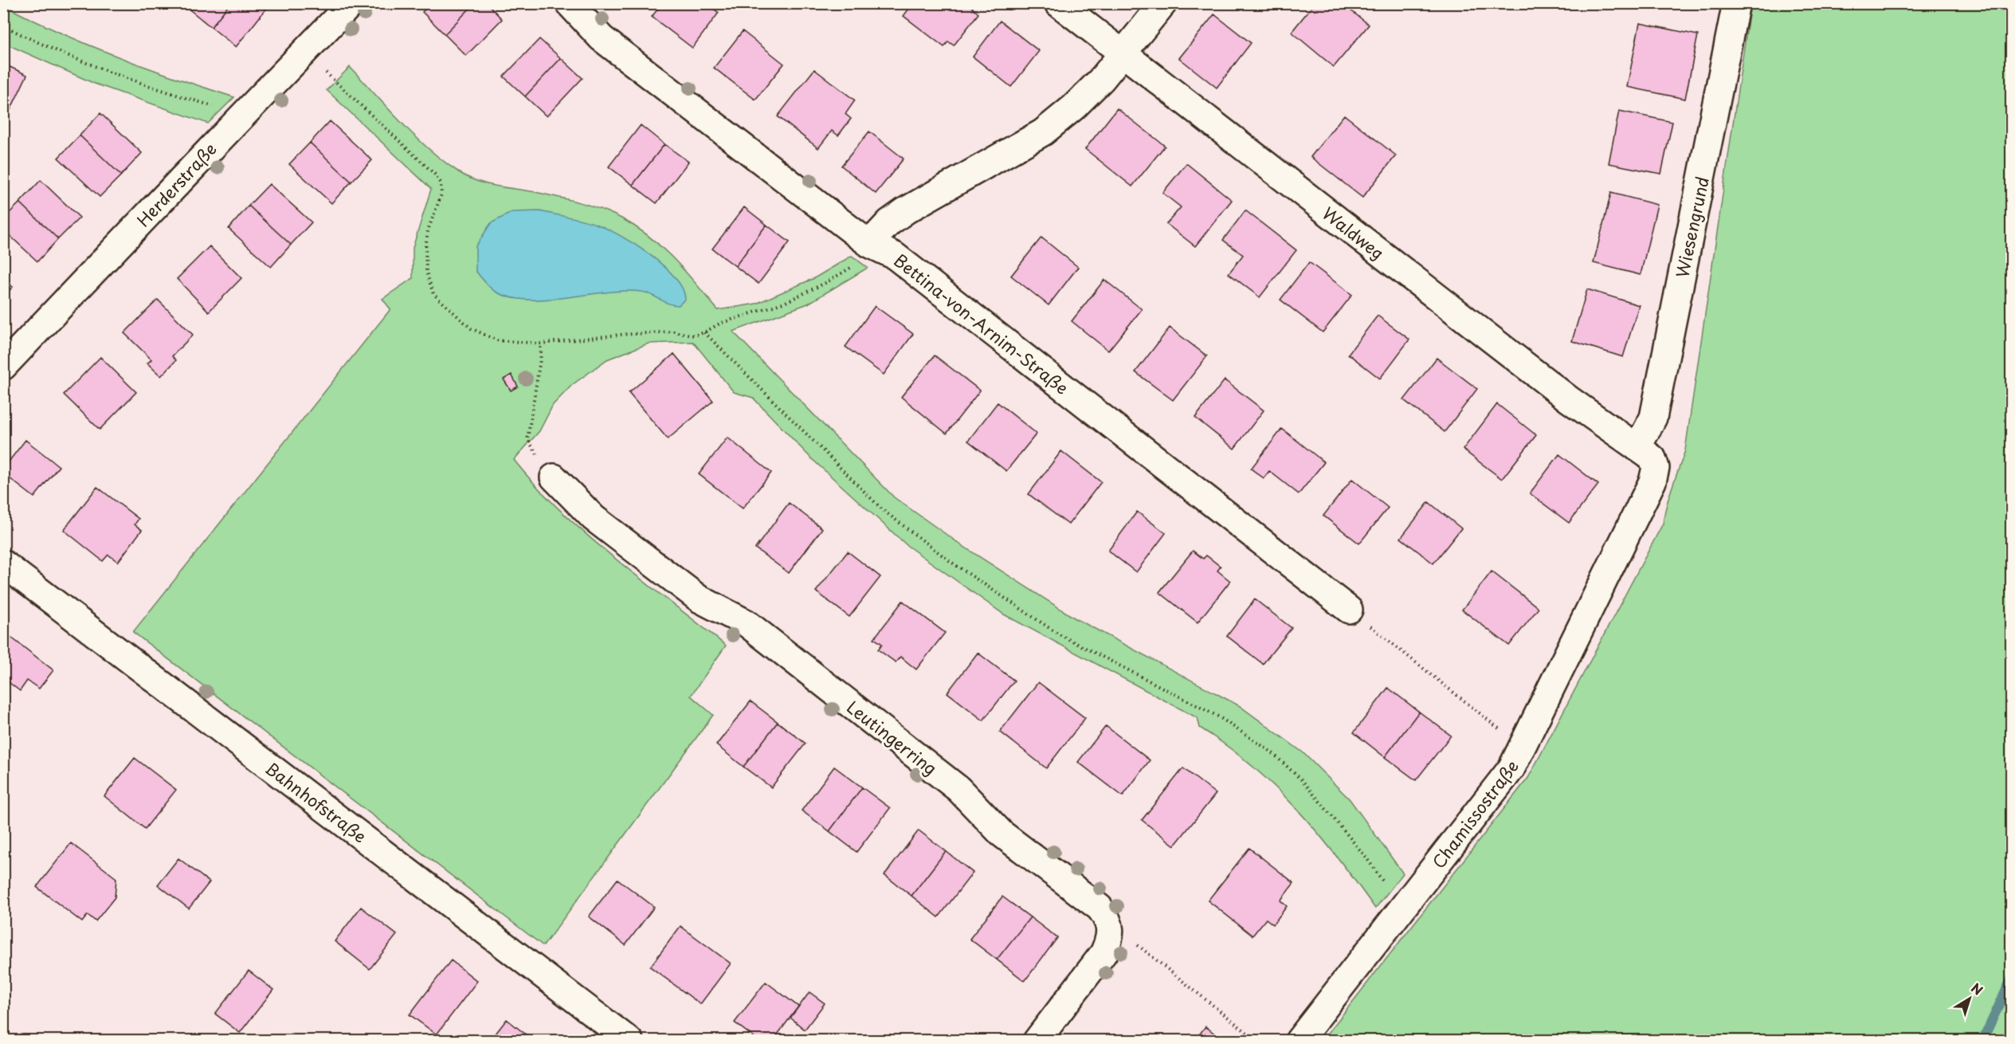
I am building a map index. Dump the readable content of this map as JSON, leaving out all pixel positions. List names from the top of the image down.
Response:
{
  "streets": {
    "street": [
      "Herderstraße",
      "Wiesengrund",
      "Waldweg",
      "Bettina-von-Arnim-Straße",
      "Leutingerring",
      "Bahnhofstraße",
      "Chamissostraße"
    ]
  },
  "crossings": [
    ["Wiesengrund", "Waldweg"],
    ["Wiesengrund", "Chamissostraße"],
    ["Waldweg", "Chamissostraße"]
  ],
  "north": "top right"
}
